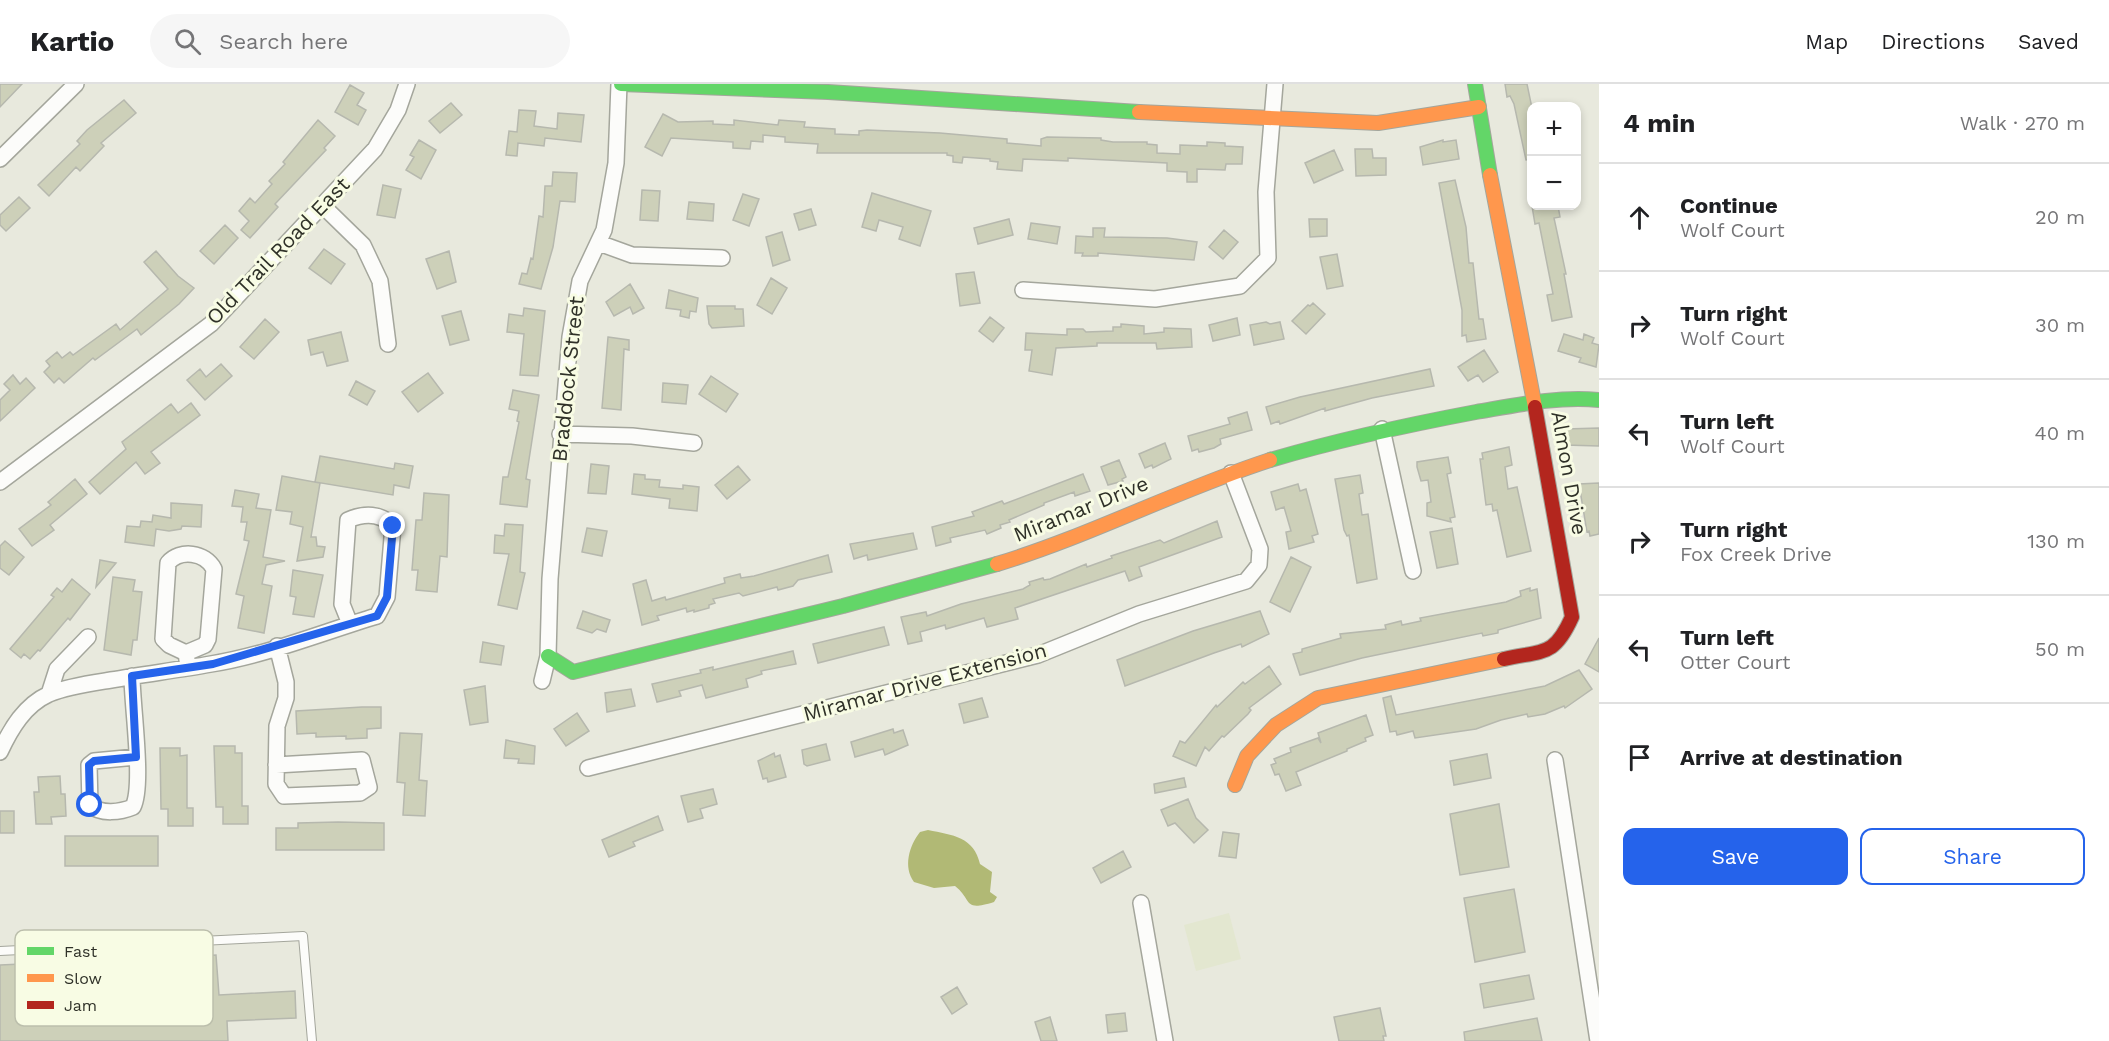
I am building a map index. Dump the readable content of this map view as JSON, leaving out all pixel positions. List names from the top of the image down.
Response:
{
  "streets": {
    "street": [
      "Old Trail Road East",
      "Braddock Street",
      "Almon Drive",
      "Miramar Drive",
      "Miramar Drive Extension"
    ]
  },
  "crossings": [
    ["Braddock Street", "Miramar Drive"],
    ["Almon Drive", "Miramar Drive"],
    ["Miramar Drive", "Miramar Drive Extension"]
  ],
  "legend": ["Fast", "Slow", "Jam"],
  "page": {
    "header": "Kartio",
    "search": "Search here",
    "nav": ["Map", "Directions", "Saved"],
    "heading": ["4 min", "Walk · 270 m"],
    "map_buttons": ["+", "−"],
    "list": [
      ["Continue", "Wolf Court", "20 m"],
      ["Turn right", "Wolf Court", "30 m"],
      ["Turn left", "Wolf Court", "40 m"],
      ["Turn right", "Fox Creek Drive", "130 m"],
      ["Turn left", "Otter Court", "50 m"],
      "Arrive at destination"
    ],
    "buttons": ["Save", "Share"]
  }
}
